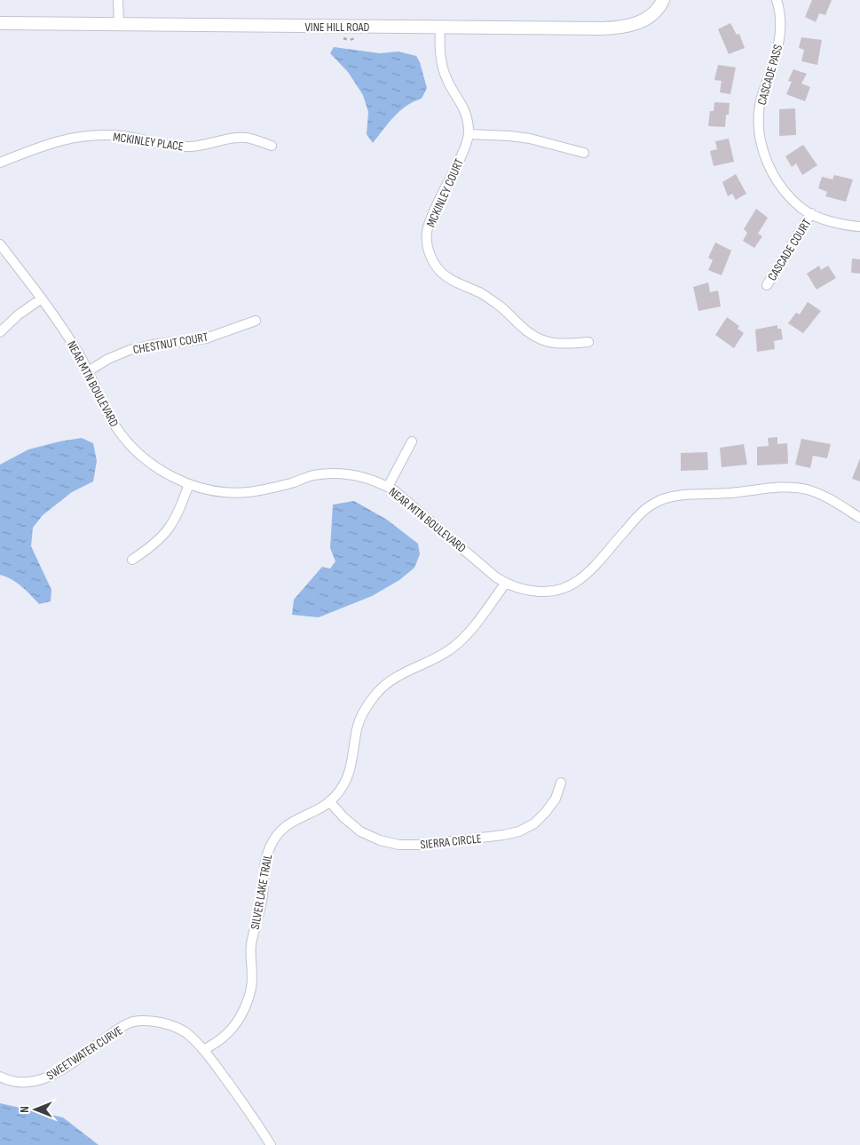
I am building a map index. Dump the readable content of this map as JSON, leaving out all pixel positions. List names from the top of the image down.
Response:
{
  "streets": {
    "street": [
      "VINE HILL ROAD",
      "CASCADE PASS",
      "MCKINLEY PLACE",
      "MCKINLEY COURT",
      "CASCADE COURT",
      "CHESTNUT COURT",
      "NEAR MTN BOULEVARD",
      "SIERRA CIRCLE",
      "SILVER LAKE TRAIL",
      "SWEETWATER CURVE"
    ]
  },
  "crossings": [
    ["VINE HILL ROAD", "MCKINLEY COURT"],
    ["CASCADE PASS", "CASCADE COURT"],
    ["CHESTNUT COURT", "NEAR MTN BOULEVARD"],
    ["NEAR MTN BOULEVARD", "SILVER LAKE TRAIL"],
    ["SIERRA CIRCLE", "SILVER LAKE TRAIL"],
    ["SILVER LAKE TRAIL", "SWEETWATER CURVE"]
  ],
  "north": "left"
}
